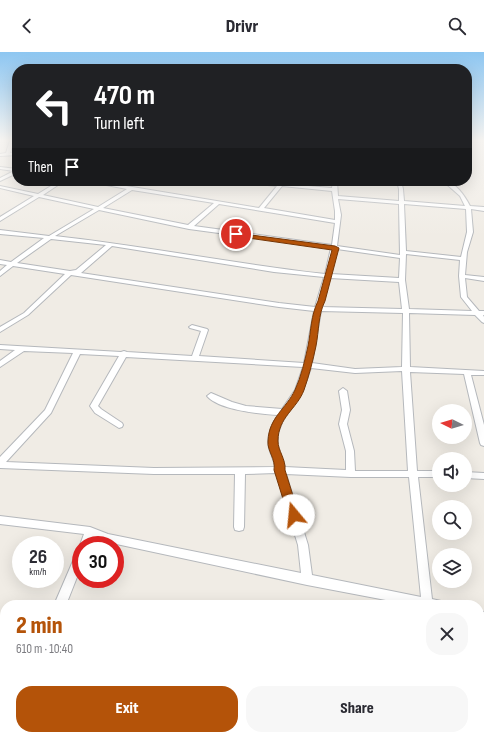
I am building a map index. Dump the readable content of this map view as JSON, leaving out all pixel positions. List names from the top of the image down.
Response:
{
  "north": "left",
  "page": {
    "header": "Drivr",
    "turn": ["470 m", "Turn left"],
    "then": "Then",
    "speed": "26 km/h",
    "limit": "30",
    "heading": ["2 min", "610 m · 10:40"],
    "buttons": ["Exit", "Share"]
  }
}
